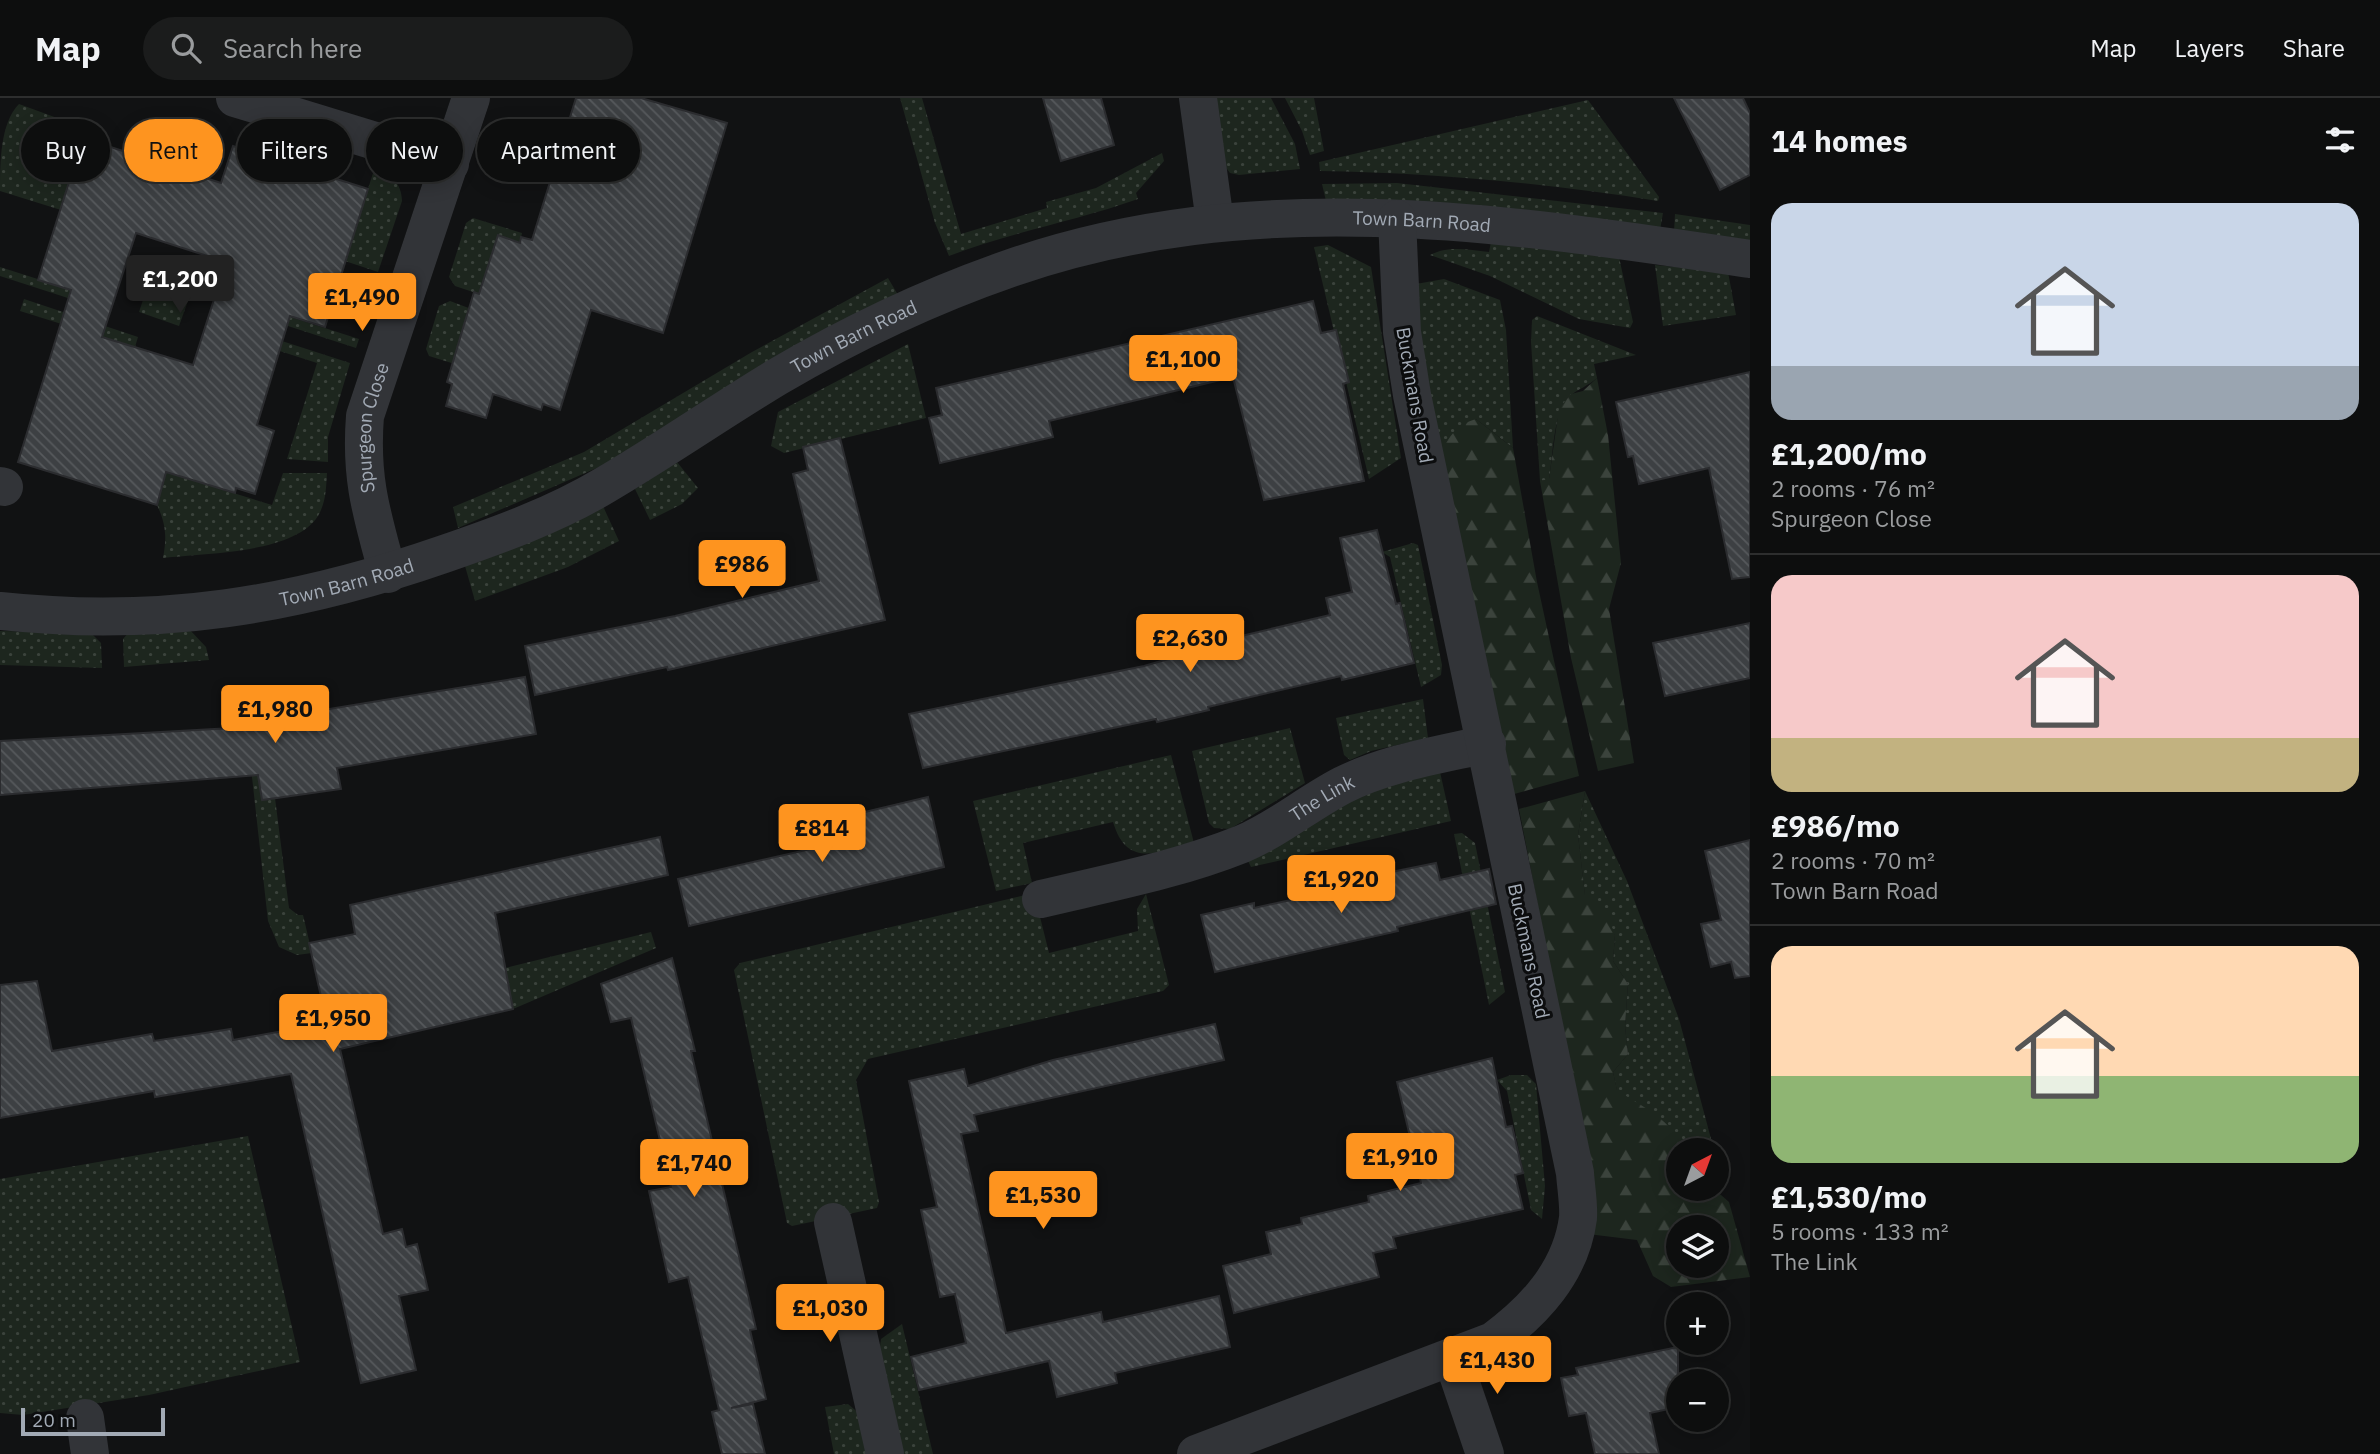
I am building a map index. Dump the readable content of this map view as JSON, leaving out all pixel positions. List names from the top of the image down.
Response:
{
  "streets": {
    "street": [
      "Town Barn Road",
      "Buckmans Road",
      "Spurgeon Close",
      "The Link"
    ]
  },
  "crossings": [
    ["Town Barn Road", "Buckmans Road"],
    ["Town Barn Road", "Spurgeon Close"],
    ["Buckmans Road", "The Link"]
  ],
  "scale_bar": "20 m",
  "north": "top right",
  "page": {
    "header": "Map",
    "search": "Search here",
    "nav": ["Map", "Layers", "Share"],
    "heading": "14 homes",
    "chip": [
      "Buy",
      "Rent",
      "Filters",
      "New",
      "Apartment"
    ],
    "list": [
      {
        "name": "£1,200/mo",
        "note": "2 rooms · 76 m² · Spurgeon Close"
      },
      {
        "name": "£986/mo",
        "note": "2 rooms · 70 m² · Town Barn Road"
      },
      {
        "name": "£1,530/mo",
        "note": "5 rooms · 133 m² · The Link"
      }
    ],
    "price": [
      "£1,200",
      "£1,490",
      "£1,100",
      "£986",
      "£2,630",
      "£1,980",
      "£814",
      "£1,920",
      "£1,950",
      "£1,910",
      "£1,740",
      "£1,530",
      "£1,030",
      "£1,430"
    ],
    "map_buttons": ["+", "−"],
    "scale": "20 m"
  }
}
